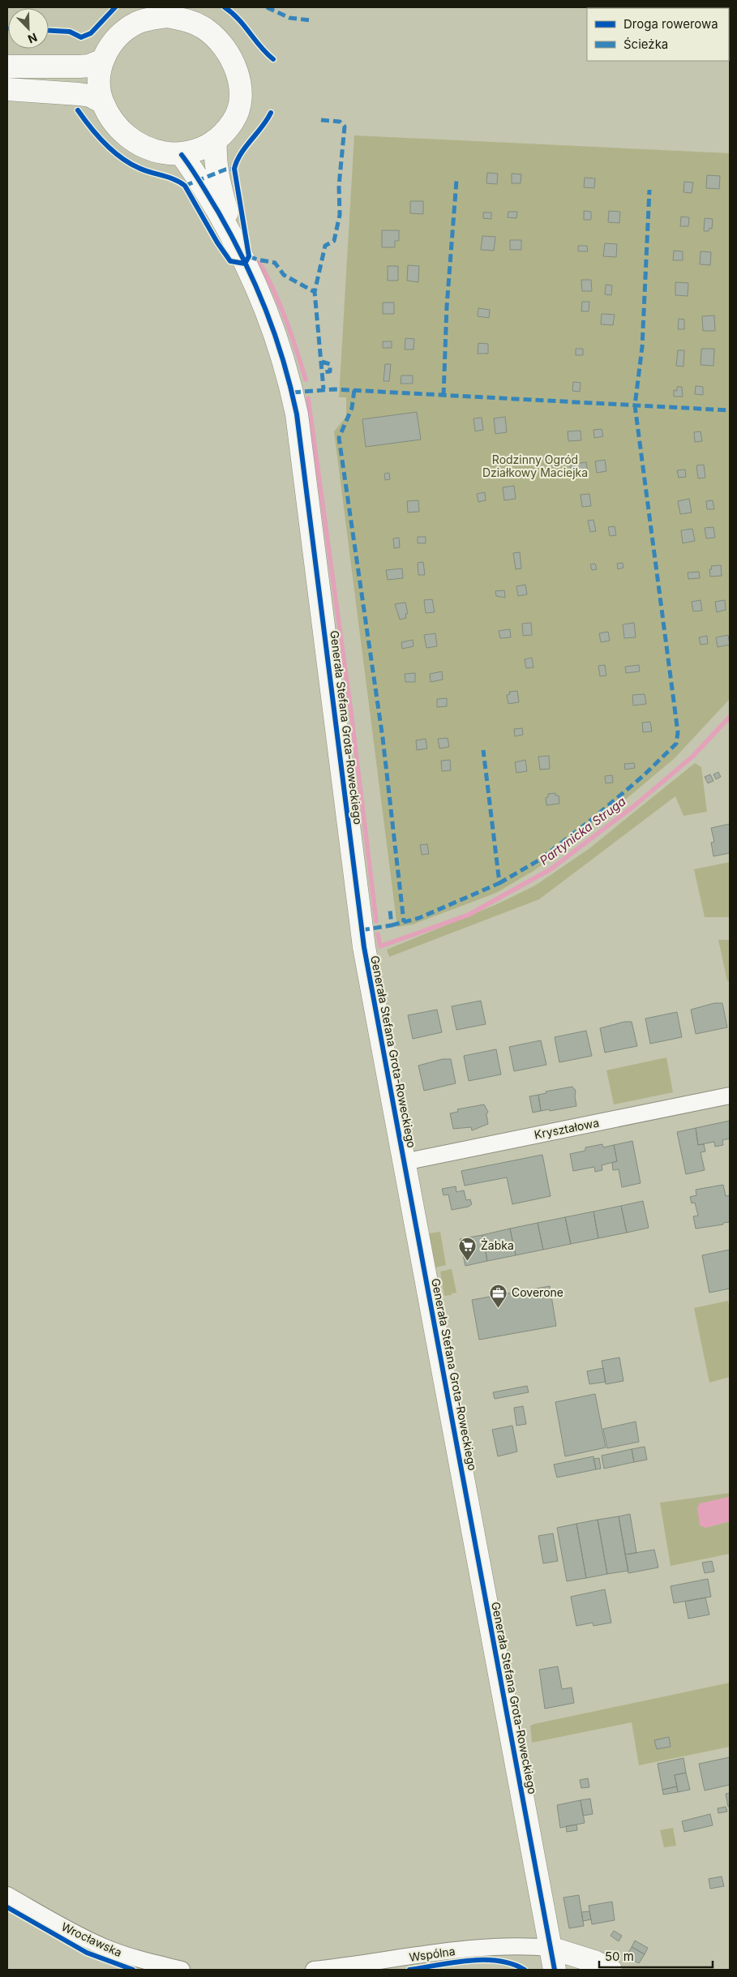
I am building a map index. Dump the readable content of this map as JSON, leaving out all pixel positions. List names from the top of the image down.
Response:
{
  "streets": {
    "street": [
      "Generała Stefana Grota-Roweckiego",
      "Kryształowa",
      "Wrocławska",
      "Wspólna"
    ]
  },
  "crossings": [
    ["Generała Stefana Grota-Roweckiego", "Kryształowa"],
    ["Generała Stefana Grota-Roweckiego", "Wspólna"]
  ],
  "water": ["Partynicka Struga"],
  "parks": ["Rodzinny Ogród Działkowy Maciejka"],
  "places": {
    "supermarket": ["Żabka"],
    "office": ["Coverone"]
  },
  "legend": ["Droga rowerowa", "Ścieżka"],
  "scale_bar": "50 m",
  "north": "bottom right"
}
